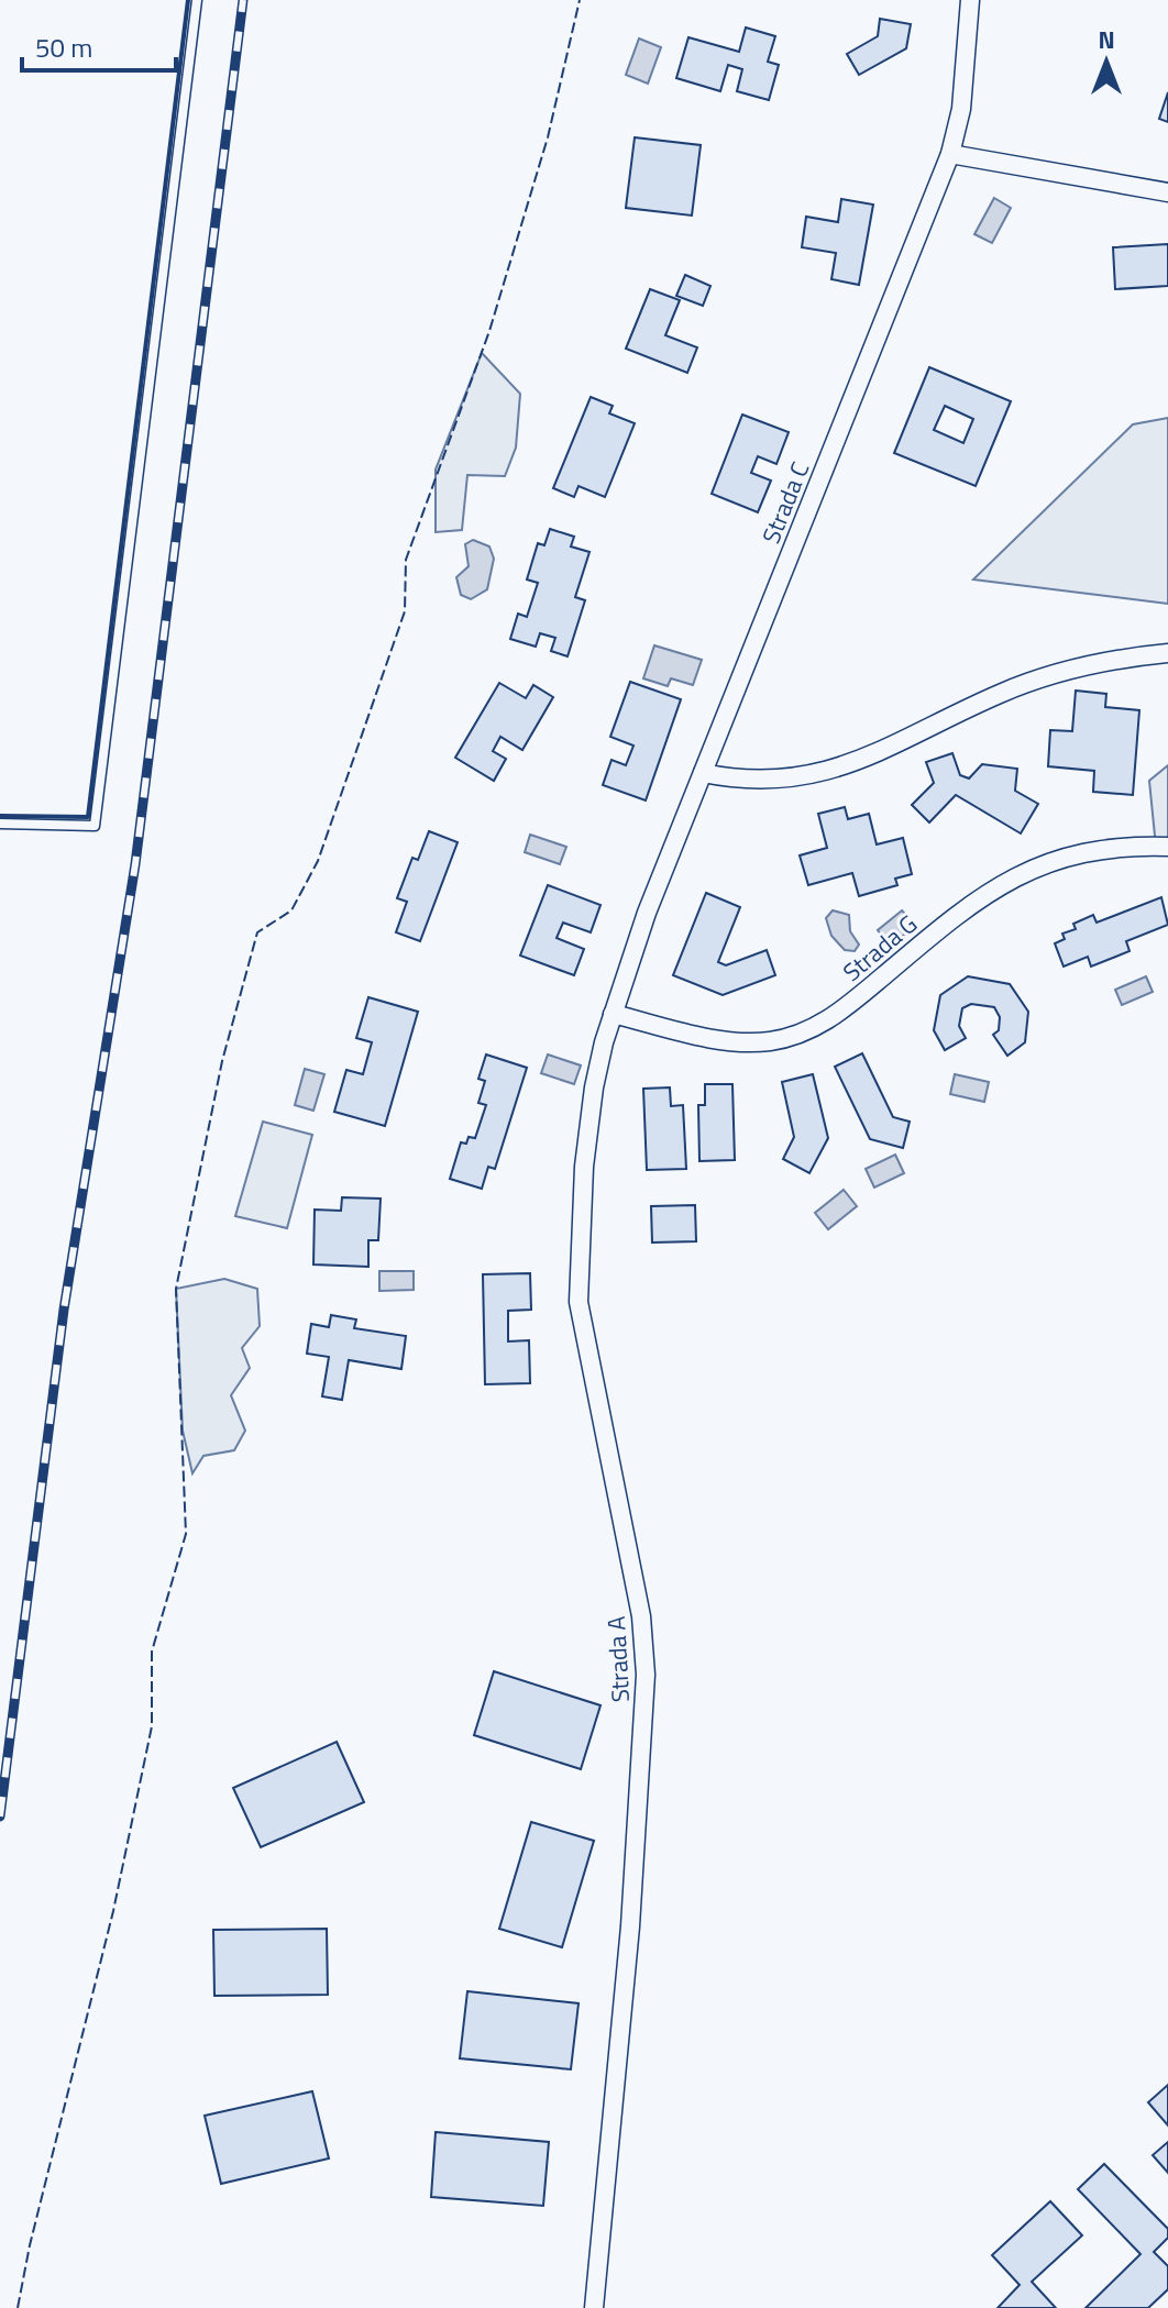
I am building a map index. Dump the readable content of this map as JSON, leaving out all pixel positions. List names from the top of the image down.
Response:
{
  "streets": {
    "street": ["Strada C", "Strada G", "Strada A"]
  },
  "crossings": [
    ["Strada C", "Strada G"],
    ["Strada C", "Strada A"],
    ["Strada G", "Strada A"]
  ],
  "scale_bar": "50 m",
  "north": "top"
}
